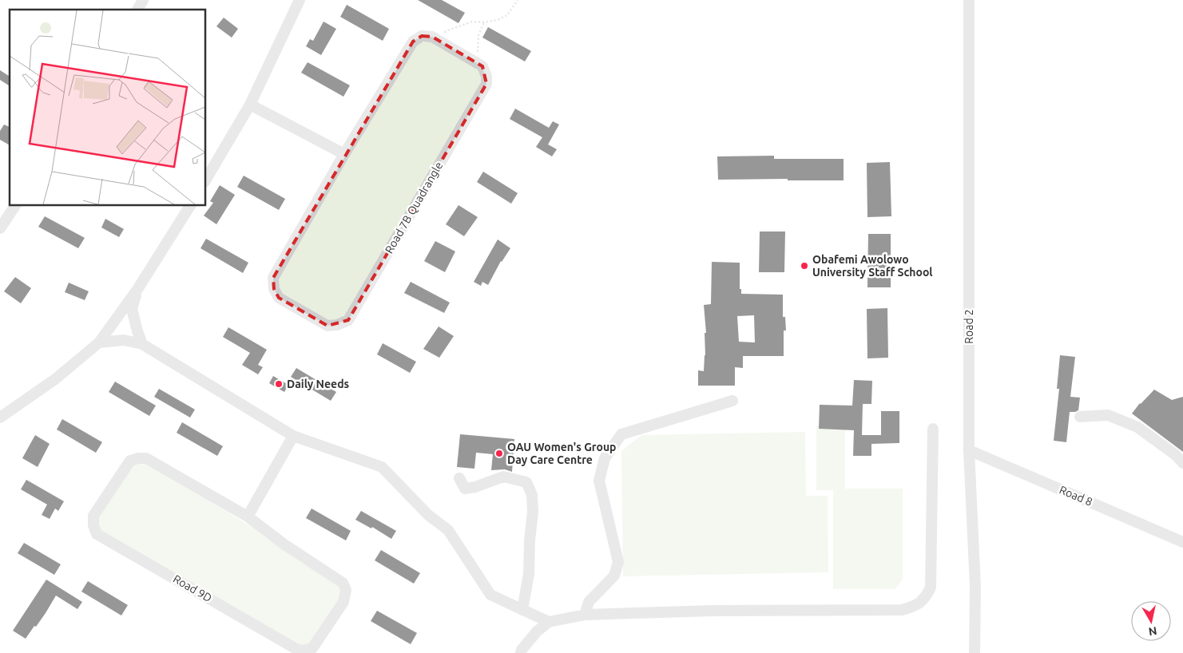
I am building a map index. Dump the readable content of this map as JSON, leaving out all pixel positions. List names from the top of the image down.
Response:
{
  "streets": {
    "street": [
      "Road 7B Quadrangle",
      "Road 2",
      "Road 8",
      "Road 9D"
    ]
  },
  "crossings": [
    ["Road 2", "Road 8"]
  ],
  "places": ["Obafemi Awolowo University Staff School", "Daily Needs", "OAU Women's Group Day Care Centre"],
  "north": "bottom"
}
